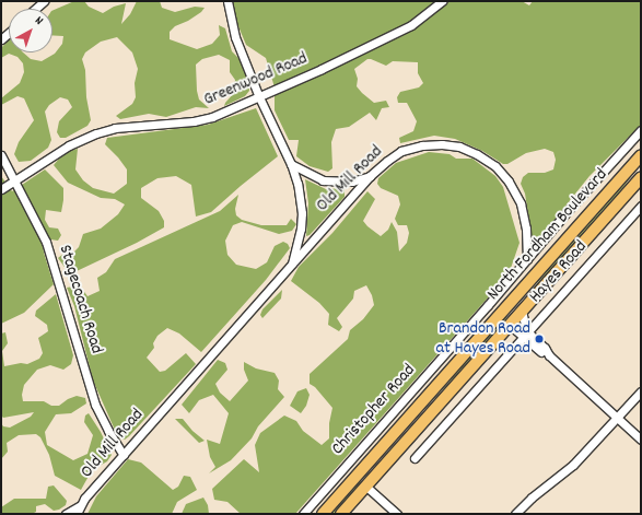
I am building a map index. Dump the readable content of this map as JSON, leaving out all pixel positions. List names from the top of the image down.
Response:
{
  "streets": {
    "highway": ["North Fordham Boulevard"],
    "street": [
      "Greenwood Road",
      "Old Mill Road",
      "Hayes Road",
      "Stagecoach Road",
      "Christopher Road"
    ]
  },
  "crossings": [
    ["Greenwood Road", "Old Mill Road"],
    ["Greenwood Road", "Stagecoach Road"],
    ["Old Mill Road", "Stagecoach Road"],
    ["Old Mill Road", "Christopher Road"]
  ],
  "places": ["Brandon Road at Hayes Road"],
  "north": "top right"
}
